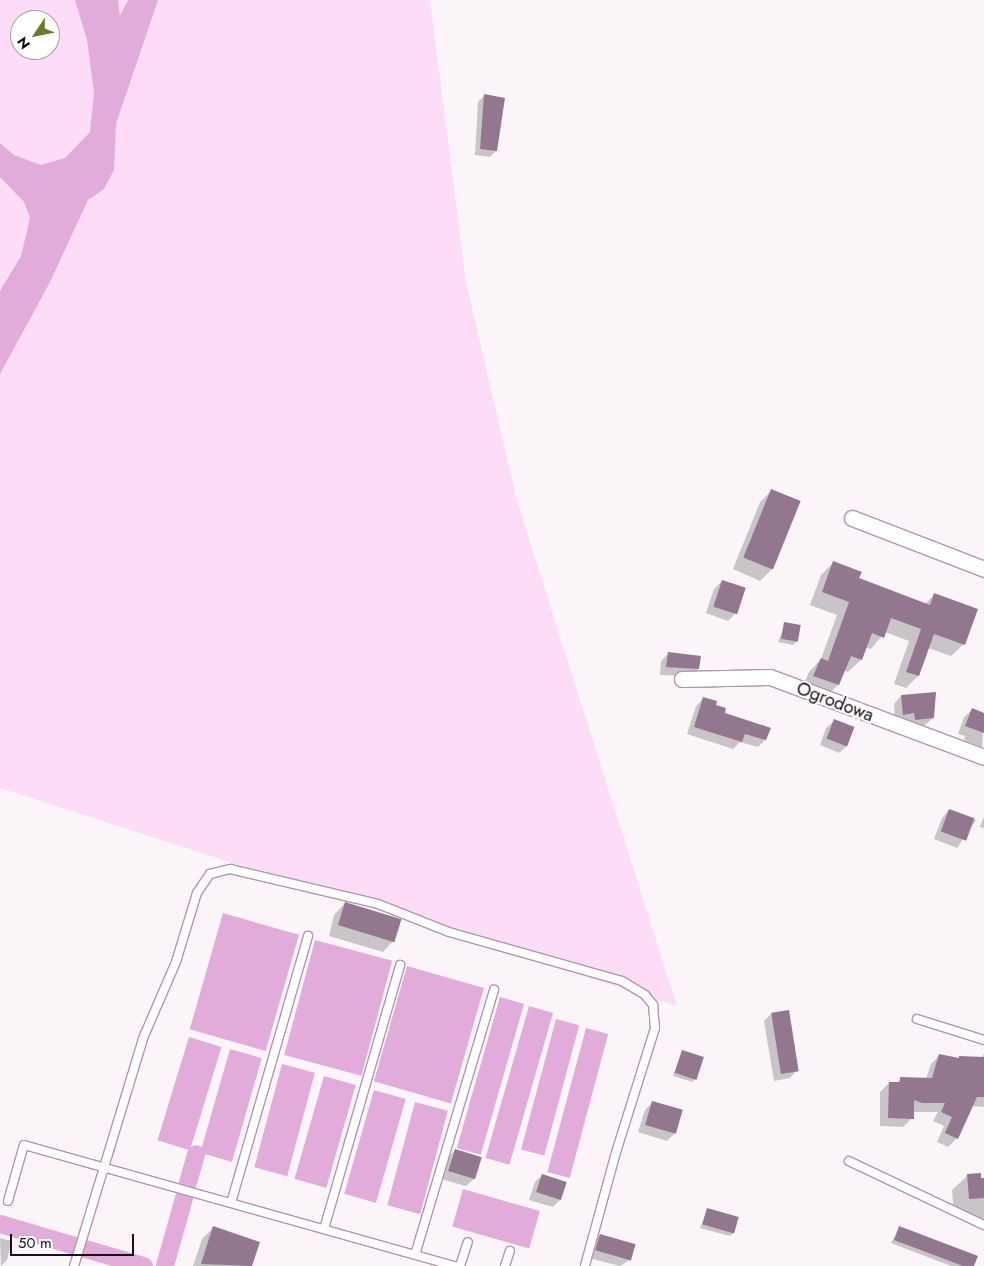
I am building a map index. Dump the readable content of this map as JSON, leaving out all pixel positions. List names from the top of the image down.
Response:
{
  "streets": {
    "street": ["Ogrodowa"]
  },
  "scale_bar": "50 m",
  "north": "bottom left"
}
